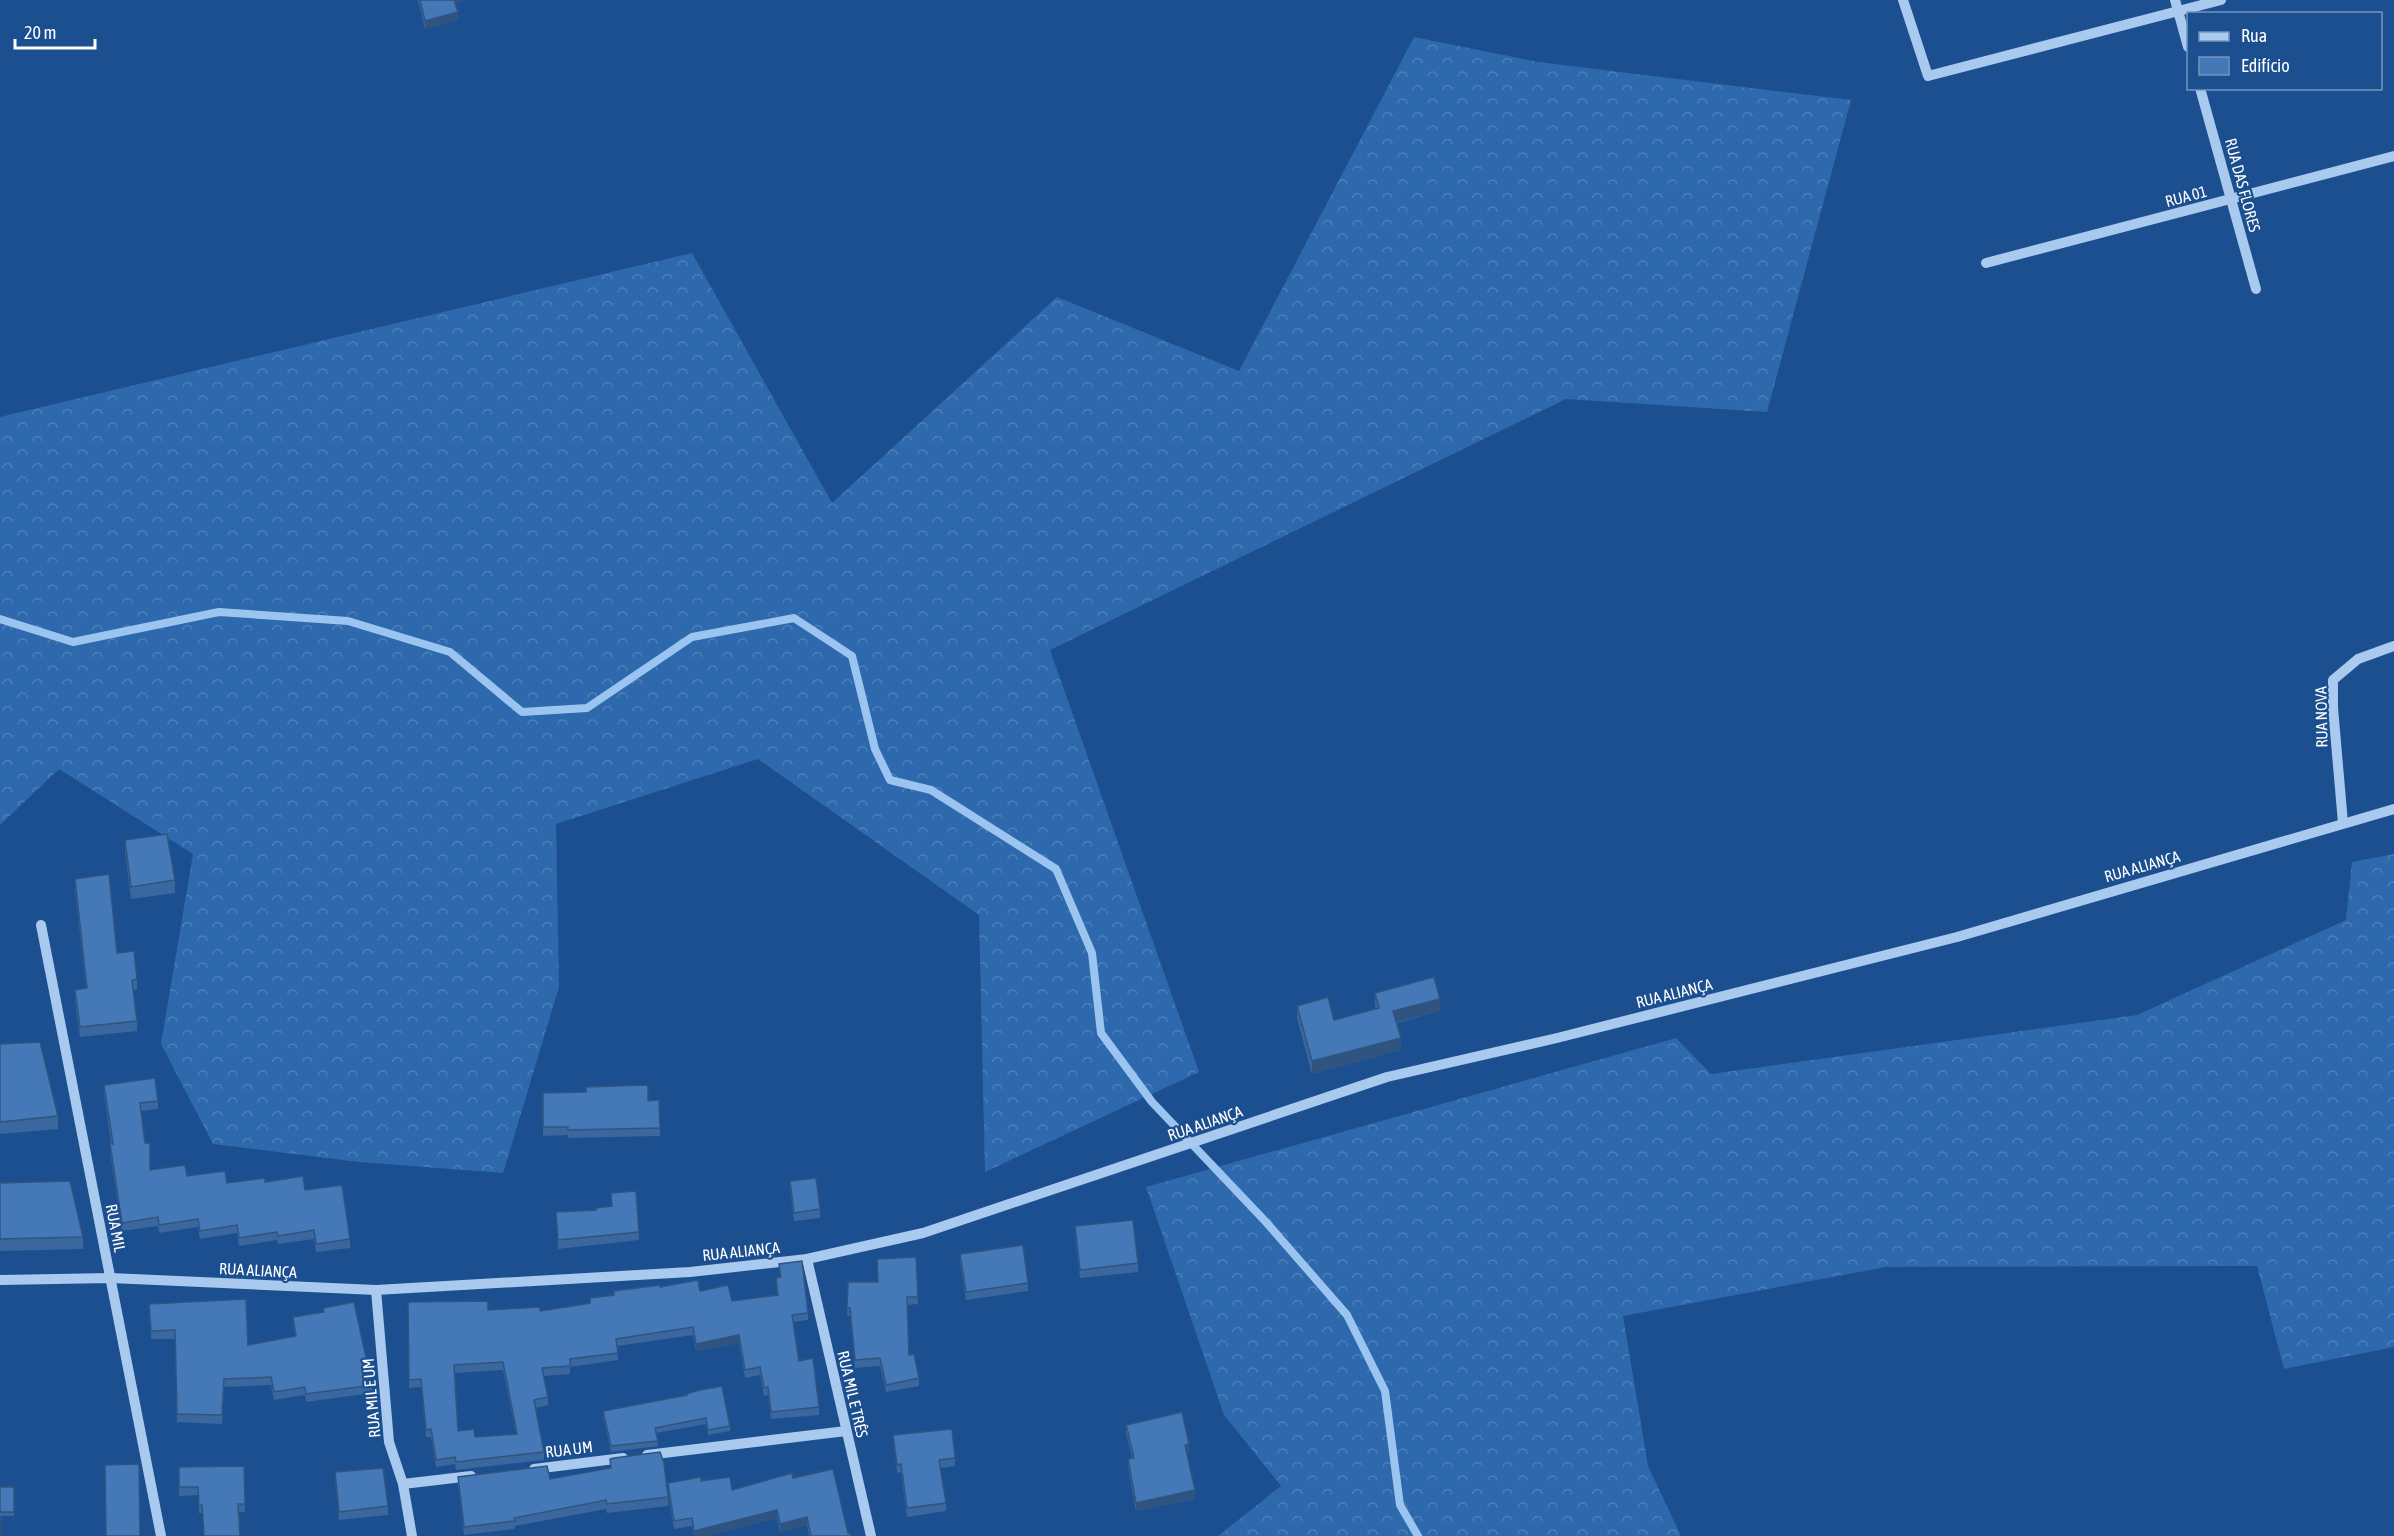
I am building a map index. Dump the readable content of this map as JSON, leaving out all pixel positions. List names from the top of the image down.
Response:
{
  "streets": {
    "street": [
      "RUA DAS FLORES",
      "RUA 01",
      "RUA NOVA",
      "RUA ALIANÇA",
      "RUA MIL",
      "RUA MIL E TRÊS",
      "RUA MIL E UM",
      "RUA UM"
    ]
  },
  "crossings": [
    ["RUA DAS FLORES", "RUA 01"],
    ["RUA NOVA", "RUA ALIANÇA"],
    ["RUA ALIANÇA", "RUA MIL"],
    ["RUA ALIANÇA", "RUA MIL E TRÊS"],
    ["RUA ALIANÇA", "RUA MIL E UM"],
    ["RUA MIL E TRÊS", "RUA UM"]
  ],
  "legend": ["Rua", "Edifício"],
  "scale_bar": "20 m"
}
